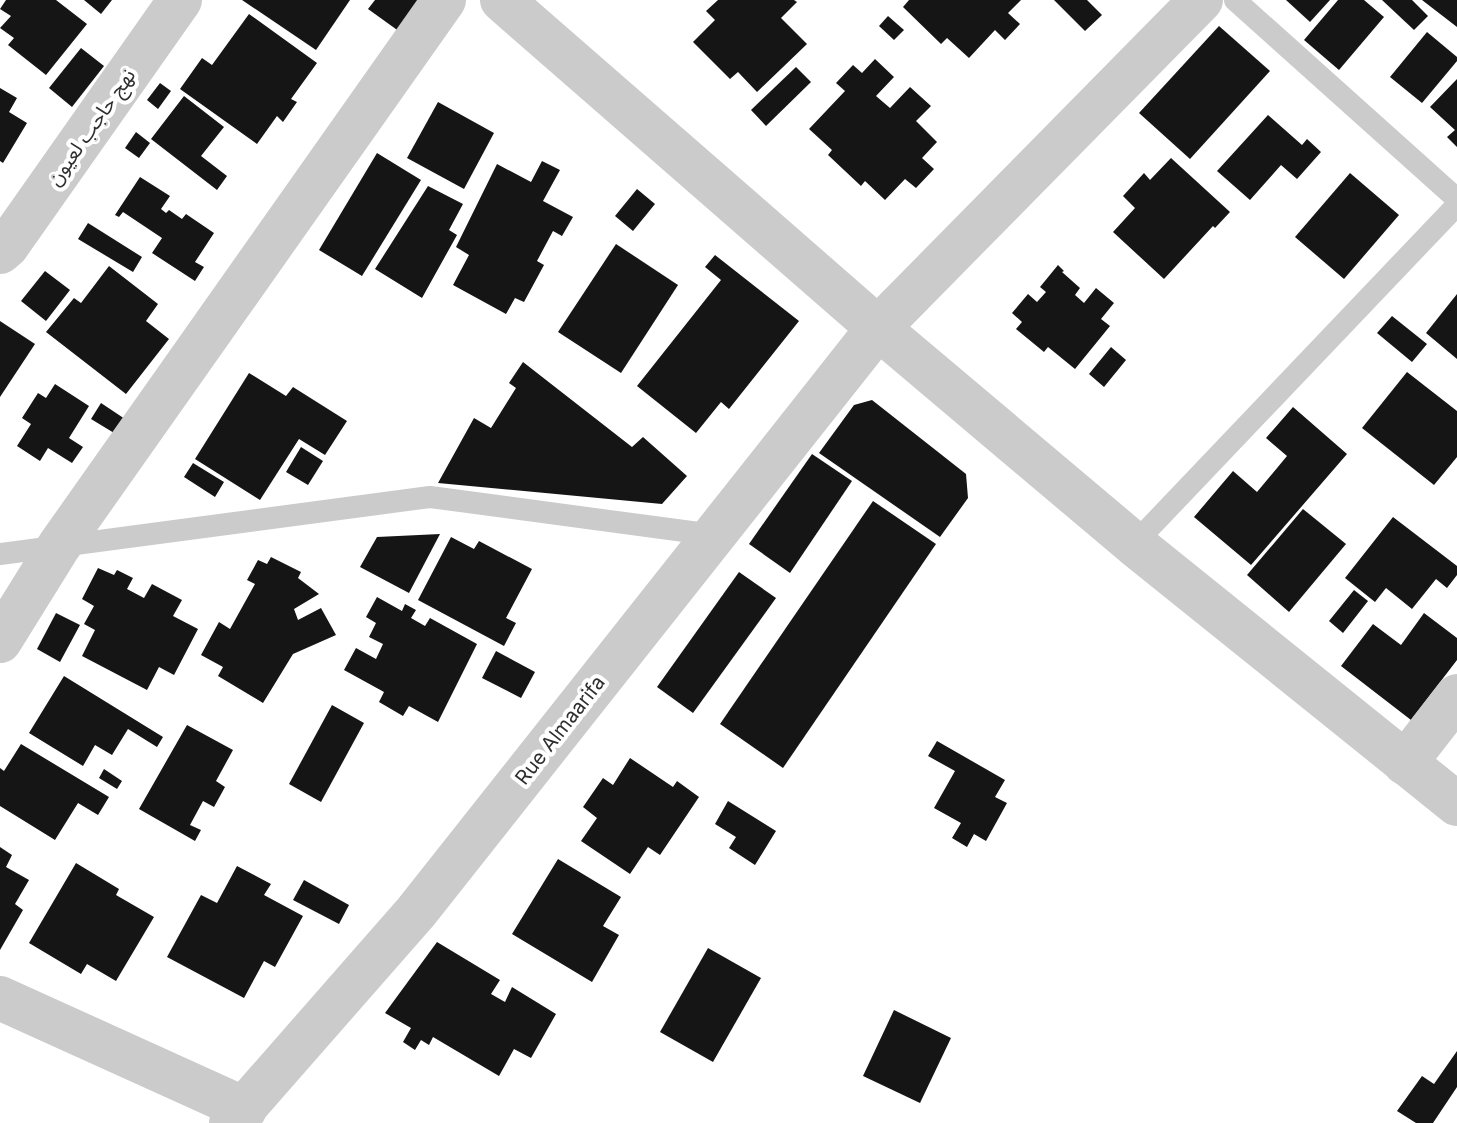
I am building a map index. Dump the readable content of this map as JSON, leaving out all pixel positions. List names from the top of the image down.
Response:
{
  "streets": {
    "street": ["نهج حاجب لعيون", "Rue Almaarifa"]
  }
}
